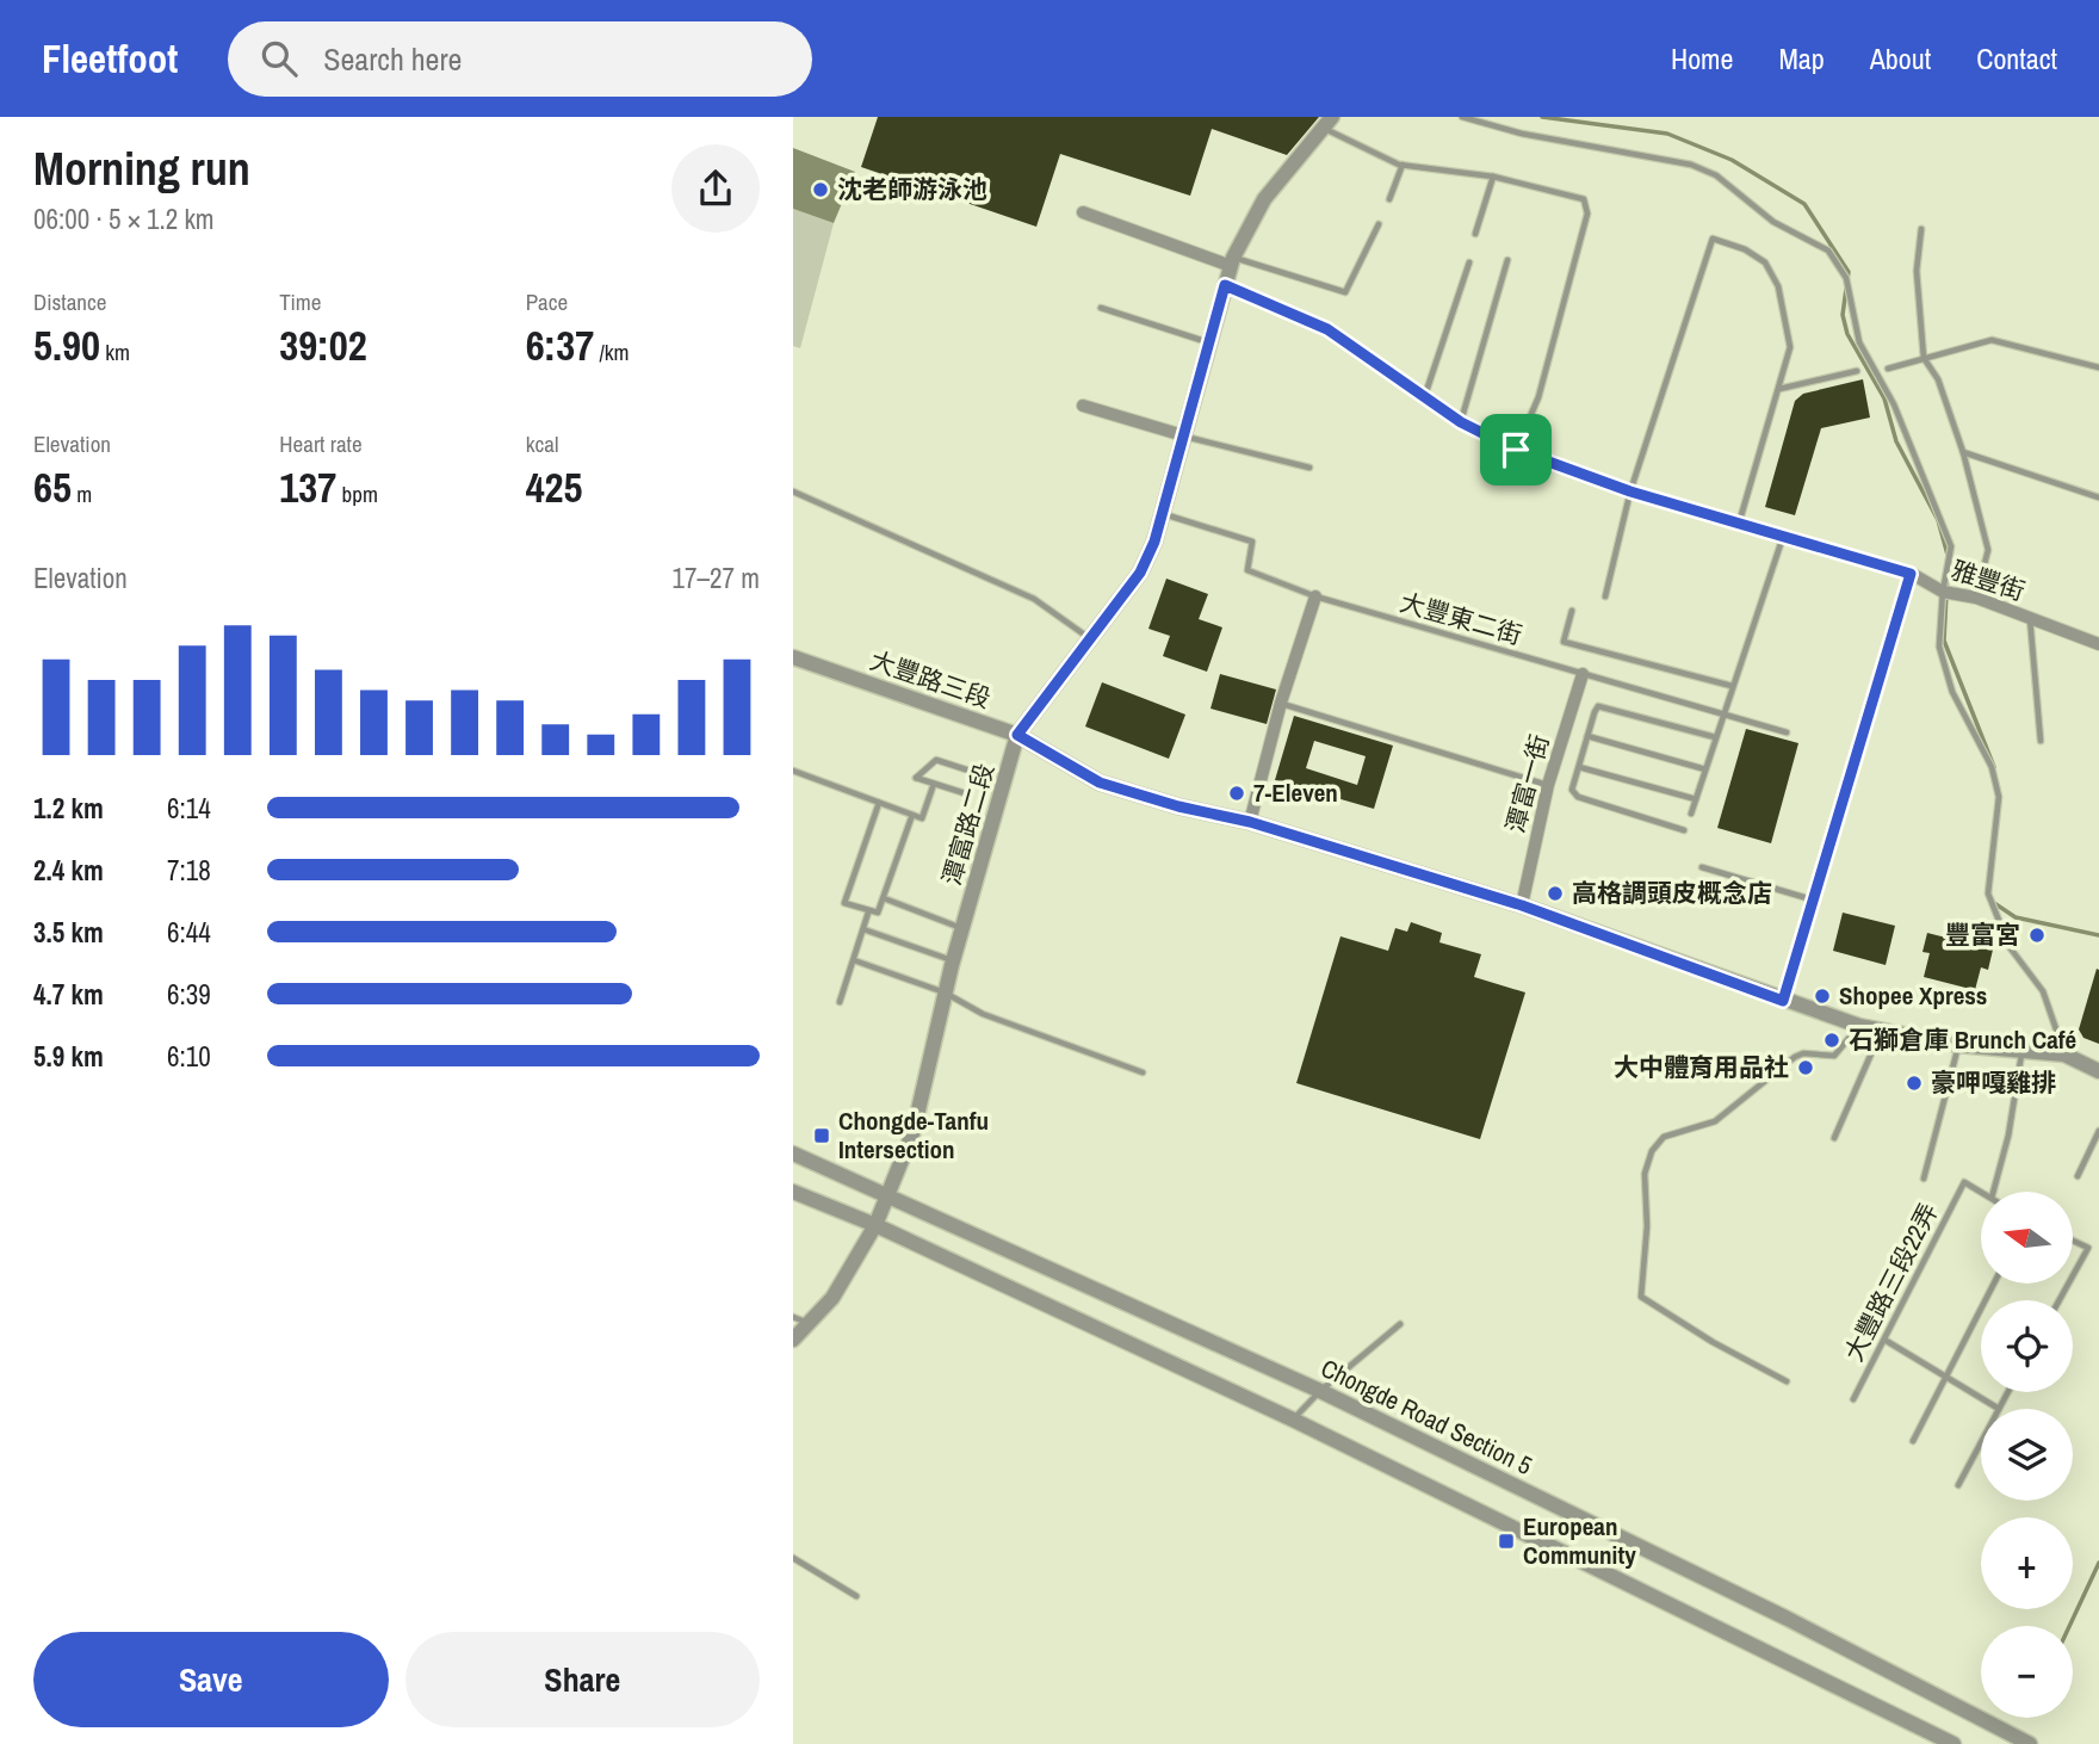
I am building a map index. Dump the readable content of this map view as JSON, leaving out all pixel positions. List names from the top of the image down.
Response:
{
  "streets": {
    "street": [
      "雅豐街",
      "大豐路三段",
      "潭富一街",
      "潭富路二段",
      "Chongde Road Section 5"
    ],
    "lane": ["大豐東二街", "大豐路三段22弄"]
  },
  "crossings": [
    ["雅豐街", "潭富路二段"],
    ["大豐東二街", "潭富一街"],
    ["大豐東二街", "潭富路二段"],
    ["大豐路三段", "潭富一街"],
    ["大豐路三段", "潭富路二段"],
    ["潭富路二段", "Chongde Road Section 5"]
  ],
  "places": {
    "other": [
      "沈老師游泳池",
      "7-Eleven",
      "高格調頭皮概念店",
      "豐富宮",
      "Shopee Xpress",
      "石獅倉庫 Brunch Café",
      "大中體育用品社",
      "豪呷嘎雞排"
    ],
    "transit": ["Chongde-Tanfu Intersection", "European Community"]
  },
  "north": "left",
  "page": {
    "header": "Fleetfoot",
    "search": "Search here",
    "nav": [
      "Home",
      "Map",
      "About",
      "Contact"
    ],
    "heading": ["Morning run", "06:00 · 5 × 1.2 km"],
    "stats": [
      ["Distance", "5.90 km"],
      ["Time", "39:02"],
      ["Pace", "6:37 /km"],
      ["Elevation", "65 m"],
      ["Heart rate", "137 bpm"],
      ["kcal", "425"]
    ],
    "chart": ["Elevation", "17–27 m"],
    "list": [
      {
        "name": "1.2 km",
        "note": "6:14"
      },
      {
        "name": "2.4 km",
        "note": "7:18"
      },
      {
        "name": "3.5 km",
        "note": "6:44"
      },
      {
        "name": "4.7 km",
        "note": "6:39"
      },
      {
        "name": "5.9 km",
        "note": "6:10"
      }
    ],
    "map_buttons": ["+", "−"],
    "buttons": ["Save", "Share"]
  }
}
